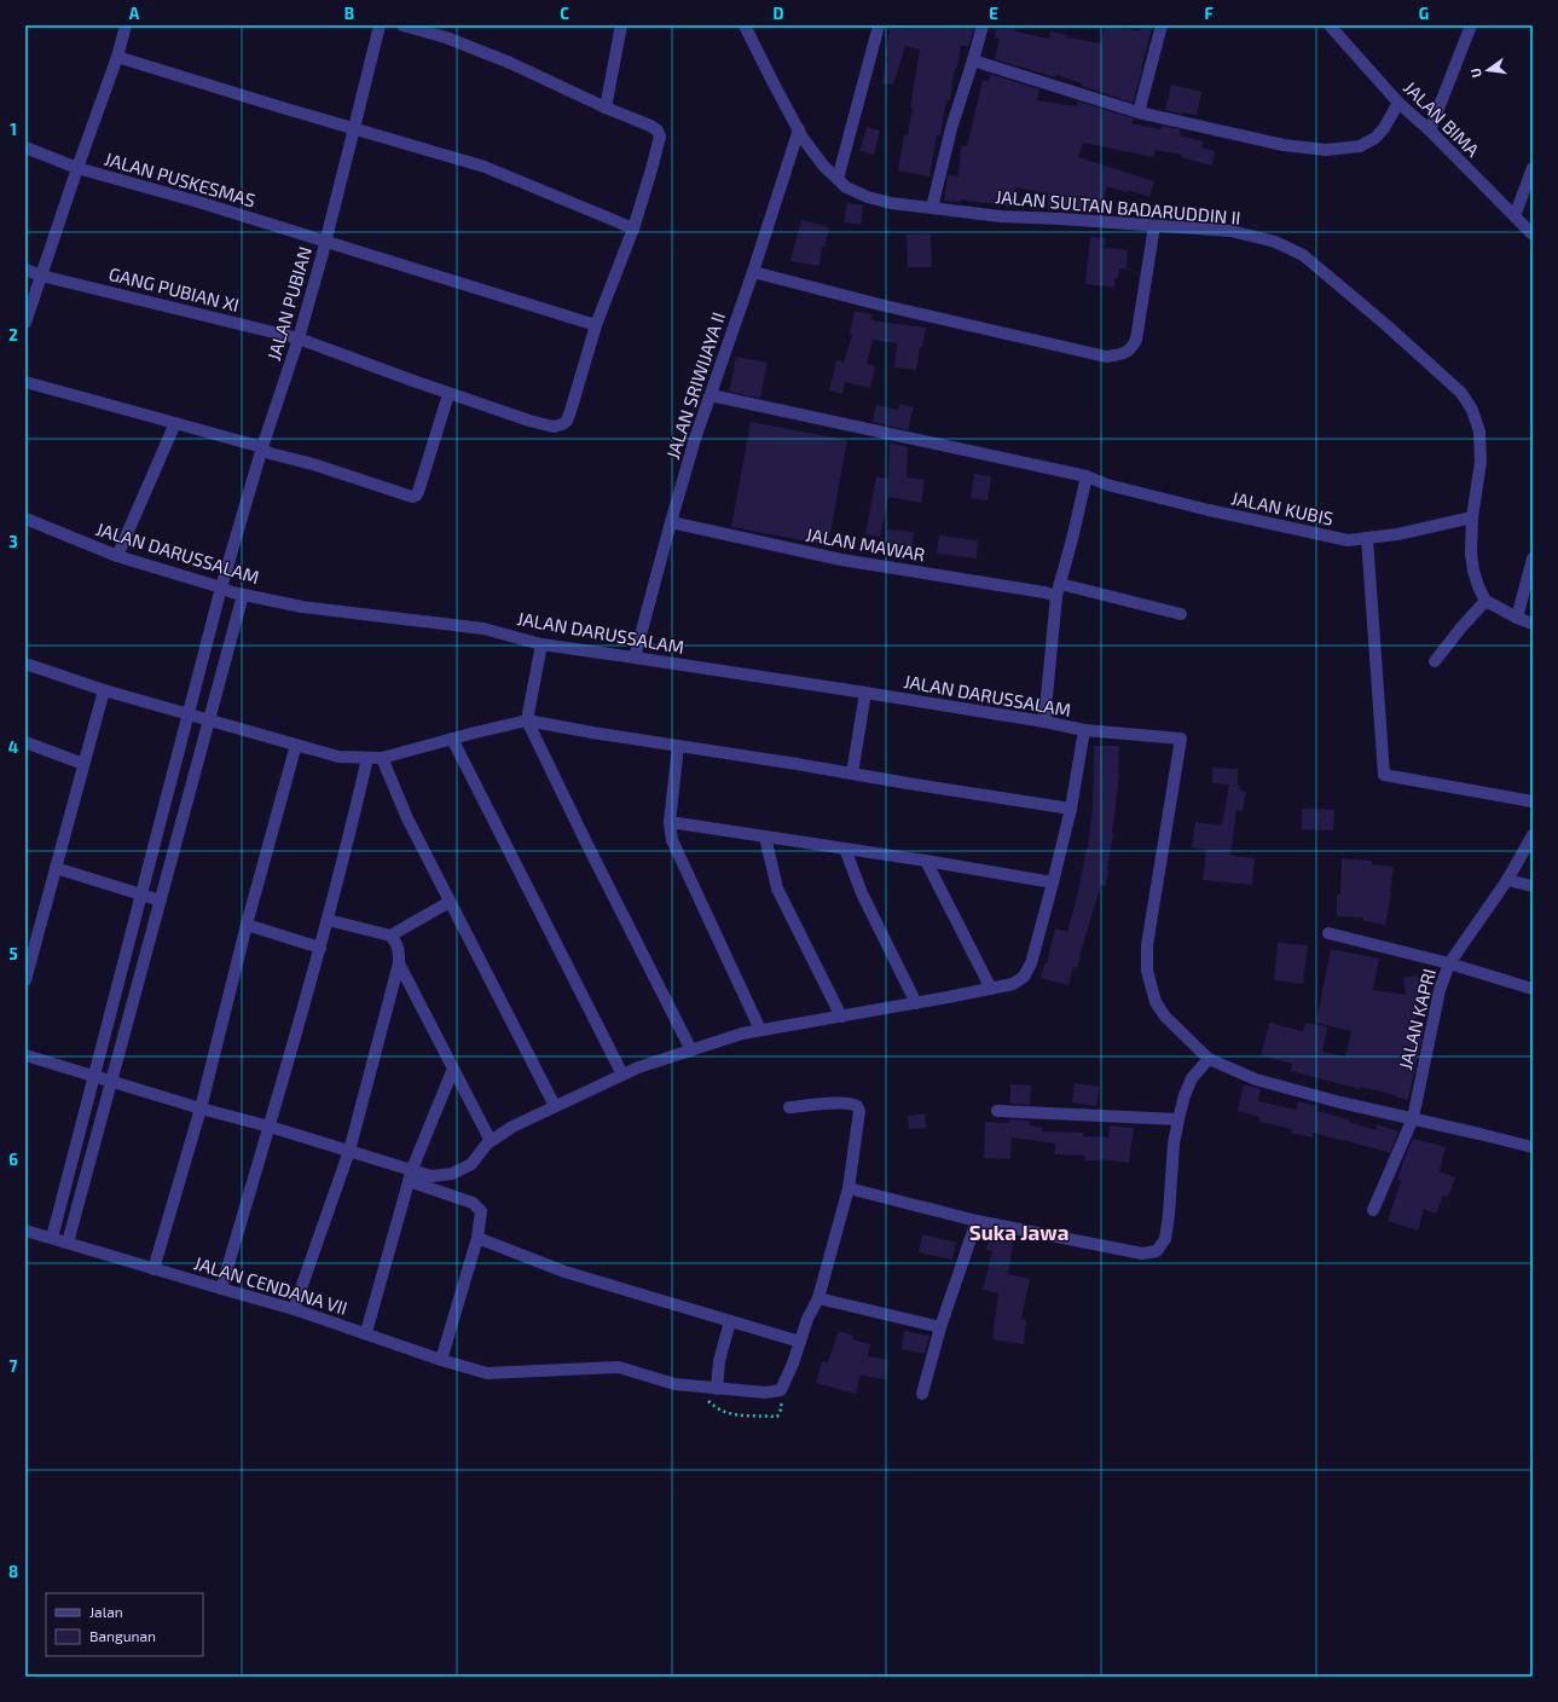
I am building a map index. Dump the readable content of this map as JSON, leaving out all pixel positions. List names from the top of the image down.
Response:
{
  "streets": {
    "street": [
      "JALAN BIMA",
      "JALAN PUSKESMAS",
      "JALAN SULTAN BADARUDDIN II",
      "GANG PUBIAN XI",
      "JALAN PUBIAN",
      "JALAN SRIWIJAYA II",
      "JALAN KUBIS",
      "JALAN MAWAR",
      "JALAN DARUSSALAM",
      "JALAN KAPRI",
      "JALAN CENDANA VII"
    ]
  },
  "crossings": [
    ["JALAN PUSKESMAS", "GANG PUBIAN XI"],
    ["JALAN PUSKESMAS", "JALAN PUBIAN"],
    ["JALAN SULTAN BADARUDDIN II", "JALAN SRIWIJAYA II"],
    ["JALAN SULTAN BADARUDDIN II", "JALAN KUBIS"],
    ["GANG PUBIAN XI", "JALAN PUBIAN"],
    ["JALAN PUBIAN", "JALAN DARUSSALAM"],
    ["JALAN PUBIAN", "JALAN CENDANA VII"],
    ["JALAN SRIWIJAYA II", "JALAN KUBIS"],
    ["JALAN SRIWIJAYA II", "JALAN MAWAR"],
    ["JALAN SRIWIJAYA II", "JALAN DARUSSALAM"]
  ],
  "districts": ["Suka Jawa"],
  "legend": ["Jalan", "Bangunan"],
  "north": "left",
  "grid": {
    "columns": [
      "A",
      "B",
      "C",
      "D",
      "E",
      "F",
      "G"
    ],
    "rows": [
      "1",
      "2",
      "3",
      "4",
      "5",
      "6",
      "7",
      "8"
    ]
  }
}
